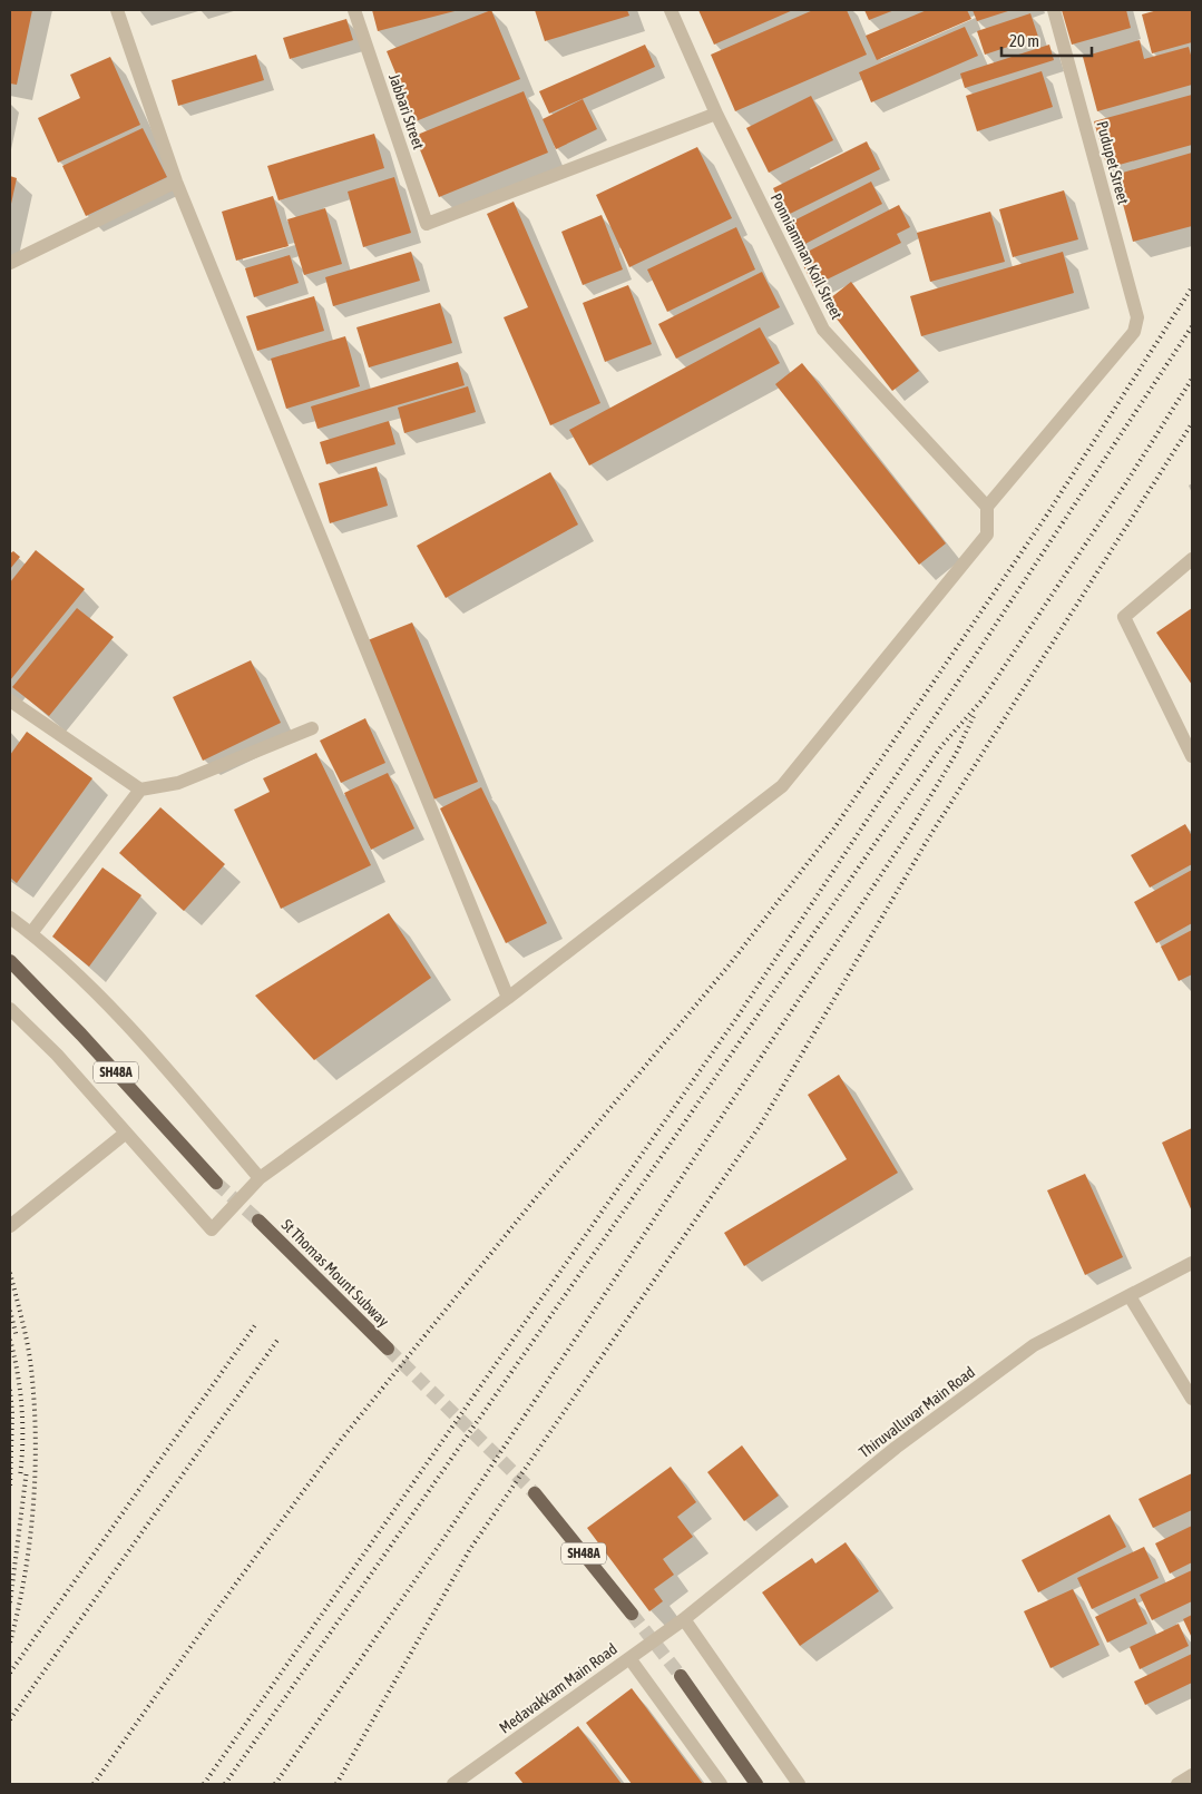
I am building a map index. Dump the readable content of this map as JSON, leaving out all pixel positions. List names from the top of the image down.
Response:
{
  "streets": {
    "main road": ["SH48A", "St Thomas Mount Subway"],
    "street": [
      "Jabbari Street",
      "Pudupet Street",
      "Ponniamman Koil Street",
      "Thiruvalluvar Main Road",
      "Medavakkam Main Road"
    ]
  },
  "crossings": [
    ["Jabbari Street", "Ponniamman Koil Street"],
    ["Pudupet Street", "Ponniamman Koil Street"],
    ["Thiruvalluvar Main Road", "Medavakkam Main Road"]
  ],
  "scale_bar": "20 m"
}
